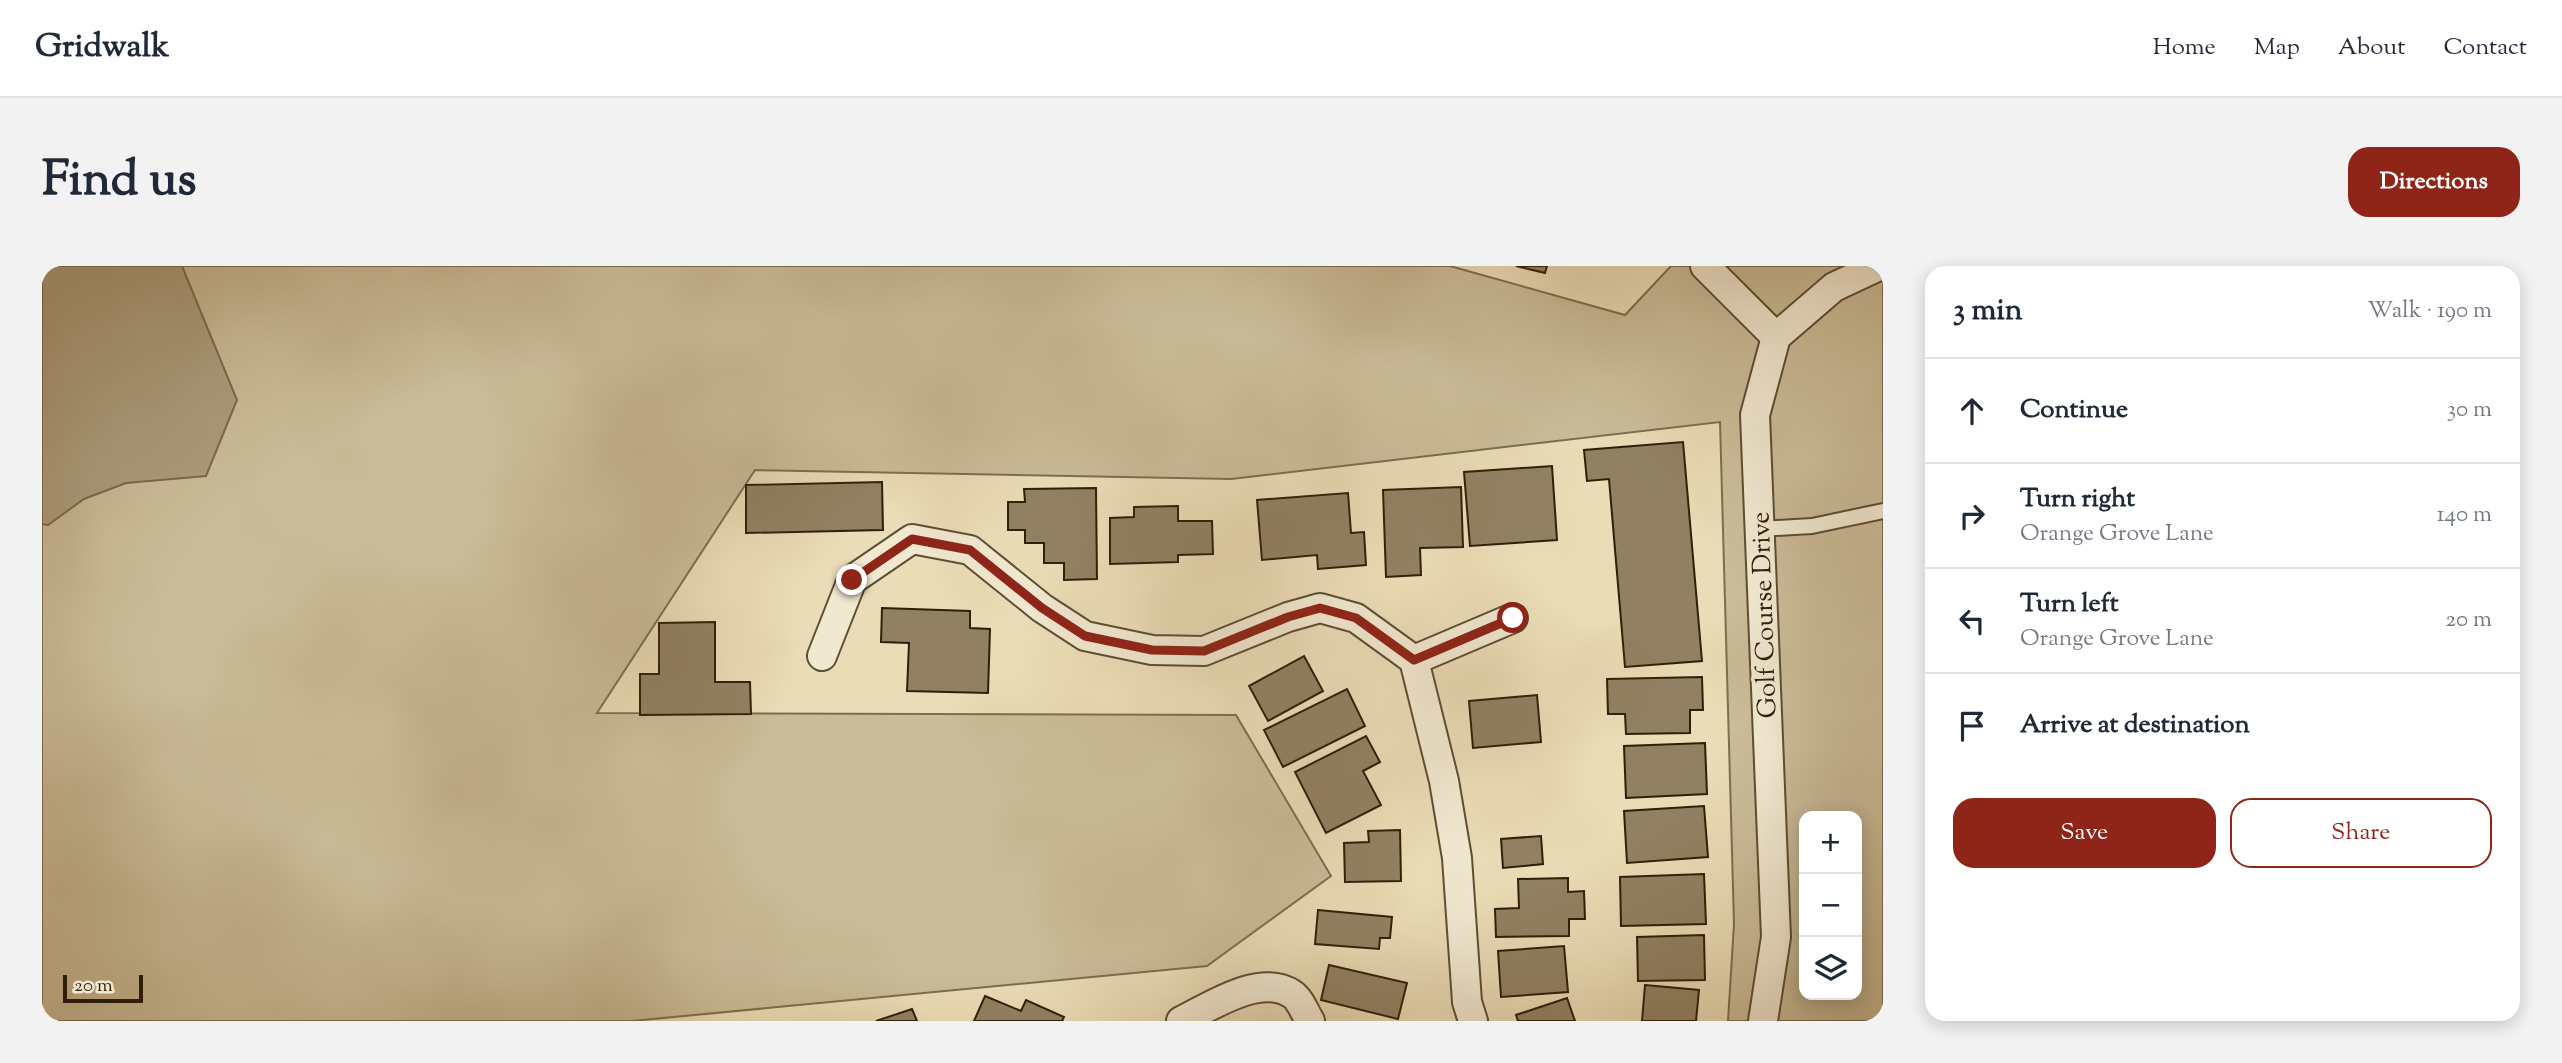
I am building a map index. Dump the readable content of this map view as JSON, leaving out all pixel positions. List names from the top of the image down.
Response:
{
  "streets": {
    "street": ["Golf Course Drive"]
  },
  "scale_bar": "20 m",
  "page": {
    "header": "Gridwalk",
    "nav": [
      "Home",
      "Map",
      "About",
      "Contact"
    ],
    "title": "Find us",
    "buttons": [
      "Directions",
      ["Save", "Share"]
    ],
    "heading": ["3 min", "Walk · 190 m"],
    "list": [
      ["Continue", "30 m"],
      ["Turn right", "Orange Grove Lane", "140 m"],
      ["Turn left", "Orange Grove Lane", "20 m"],
      "Arrive at destination"
    ],
    "map_buttons": ["+", "−"],
    "scale": "20 m"
  }
}
